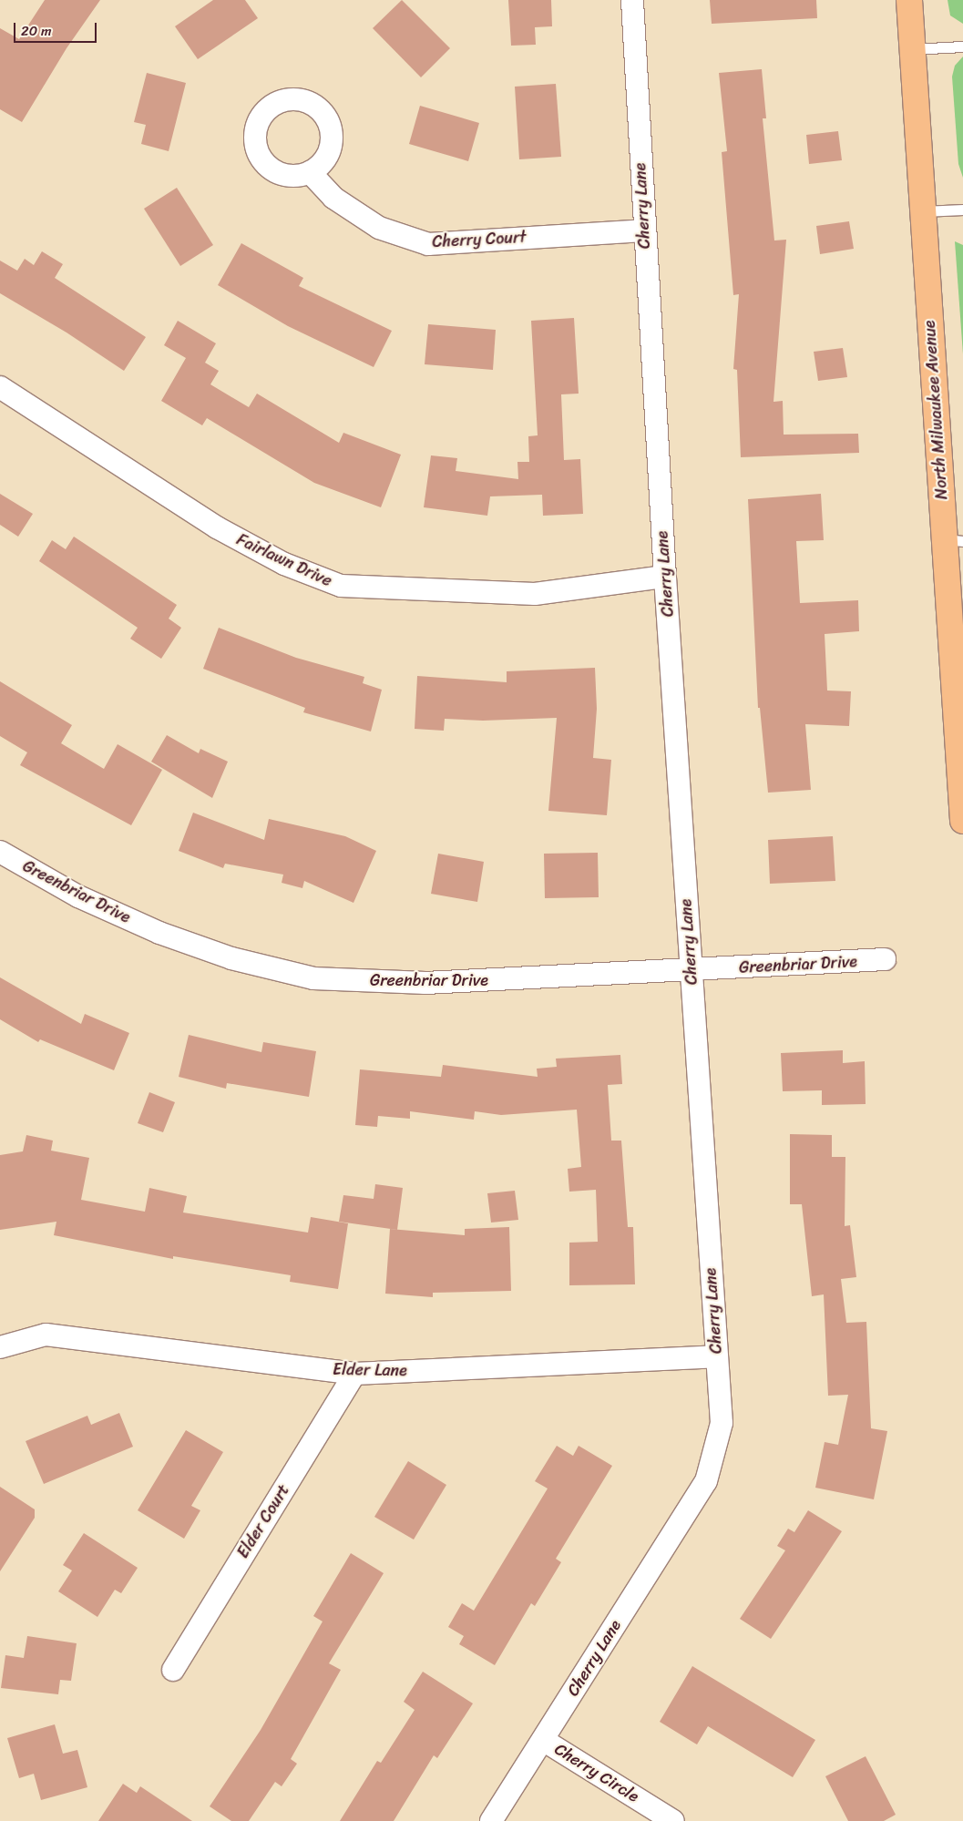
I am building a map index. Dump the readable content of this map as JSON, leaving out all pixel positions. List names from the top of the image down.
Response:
{
  "streets": {
    "main road": ["North Milwaukee Avenue"],
    "street": [
      "Cherry Lane",
      "Cherry Court",
      "Fairlawn Drive",
      "Greenbriar Drive",
      "Elder Lane",
      "Elder Court",
      "Cherry Circle"
    ]
  },
  "crossings": [
    ["Cherry Lane", "Cherry Court"],
    ["Cherry Lane", "Fairlawn Drive"],
    ["Cherry Lane", "Greenbriar Drive"],
    ["Cherry Lane", "Elder Lane"],
    ["Cherry Lane", "Cherry Circle"],
    ["Elder Lane", "Elder Court"]
  ],
  "scale_bar": "20 m"
}
